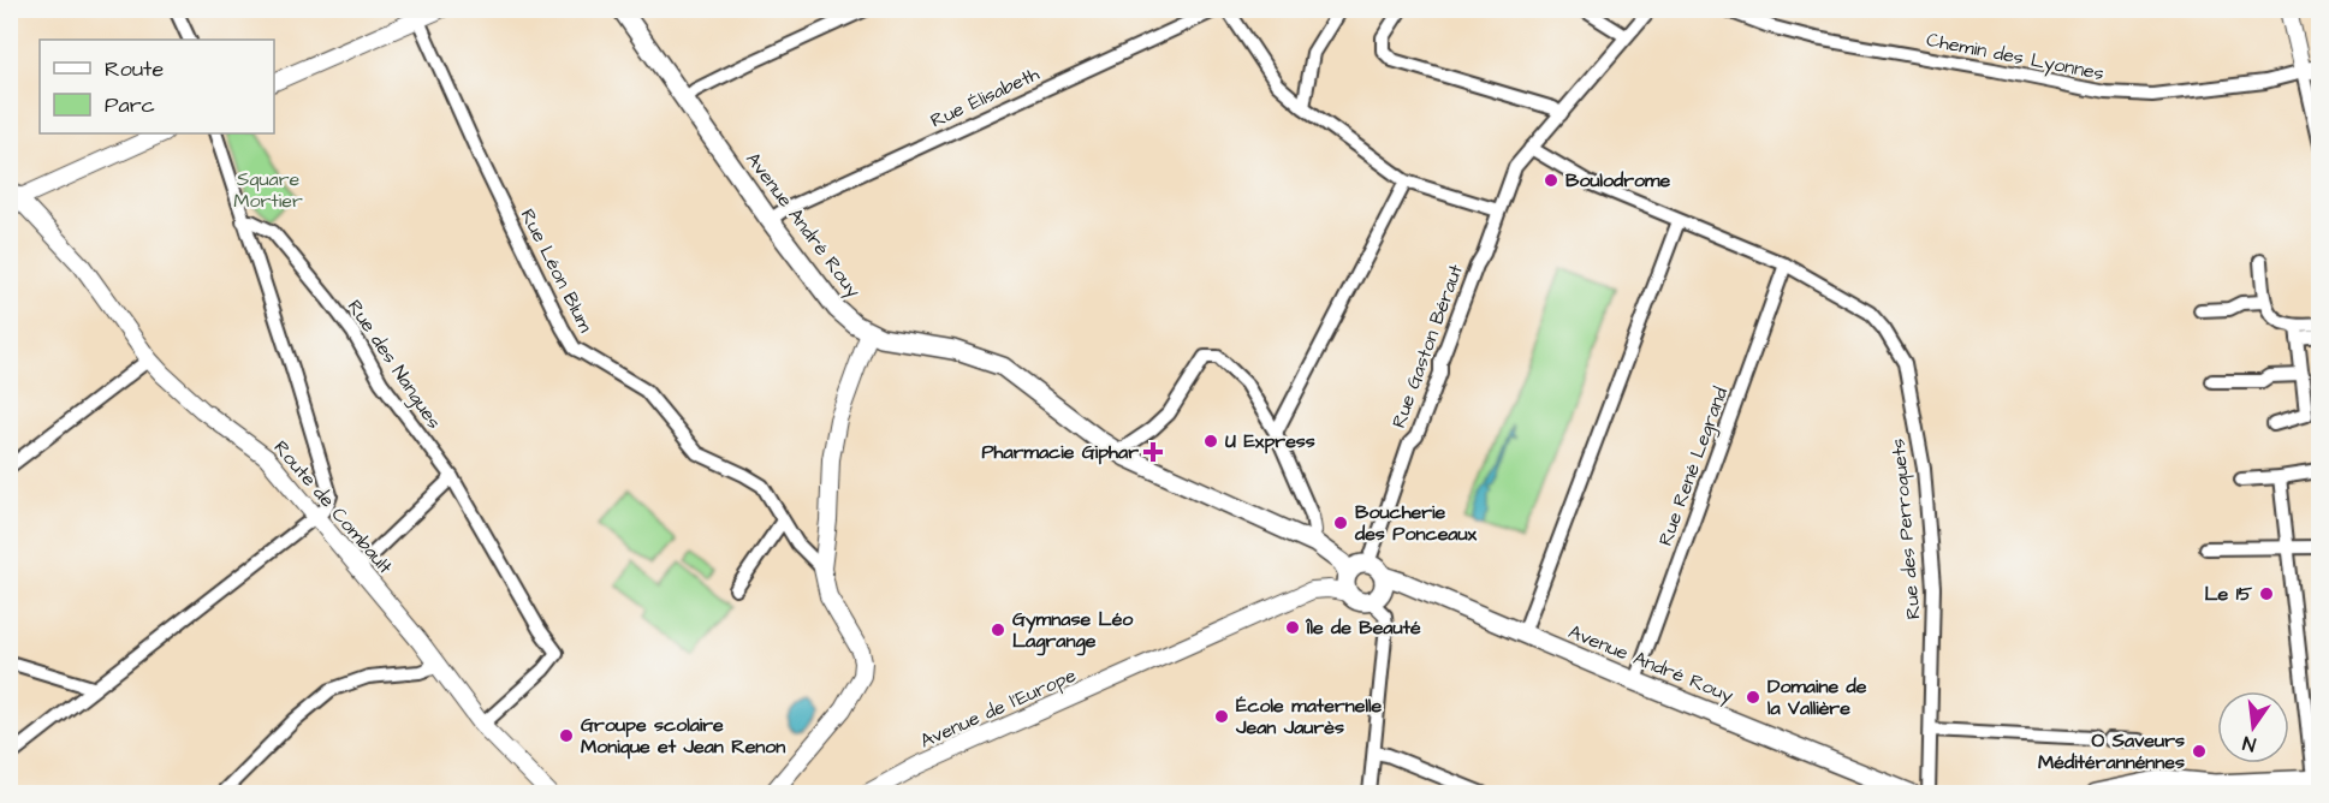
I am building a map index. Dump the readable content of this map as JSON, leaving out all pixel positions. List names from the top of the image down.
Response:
{
  "streets": {
    "main road": ["Avenue André Rouy"],
    "street": [
      "Chemin des Lyonnes",
      "Rue Élisabeth",
      "Rue Léon Blum",
      "Rue Gaston Béraut",
      "Rue des Nangues",
      "Rue René Legrand",
      "Route de Combault",
      "Rue des Perroquets",
      "Avenue de l'Europe"
    ]
  },
  "crossings": [
    ["Rue Élisabeth", "Avenue André Rouy"],
    ["Avenue André Rouy", "Rue Gaston Béraut"],
    ["Avenue André Rouy", "Rue René Legrand"],
    ["Avenue André Rouy", "Avenue de l'Europe"],
    ["Rue Gaston Béraut", "Rue des Perroquets"],
    ["Rue Gaston Béraut", "Avenue de l'Europe"],
    ["Rue des Nangues", "Route de Combault"],
    ["Rue René Legrand", "Rue des Perroquets"]
  ],
  "parks": ["Square Mortier"],
  "places": {
    "other": [
      "Boulodrome",
      "U Express",
      "Boucherie des Ponceaux",
      "Le 15",
      "Île de Beauté",
      "Gymnase Léo Lagrange",
      "Domaine de la Vallière",
      "École maternelle Jean Jaurès",
      "Groupe scolaire Monique et Jean Renon",
      "O Saveurs Méditérannénnes"
    ],
    "health": ["Pharmacie Giphar"]
  },
  "legend": ["Route", "Parc"],
  "north": "bottom"
}
